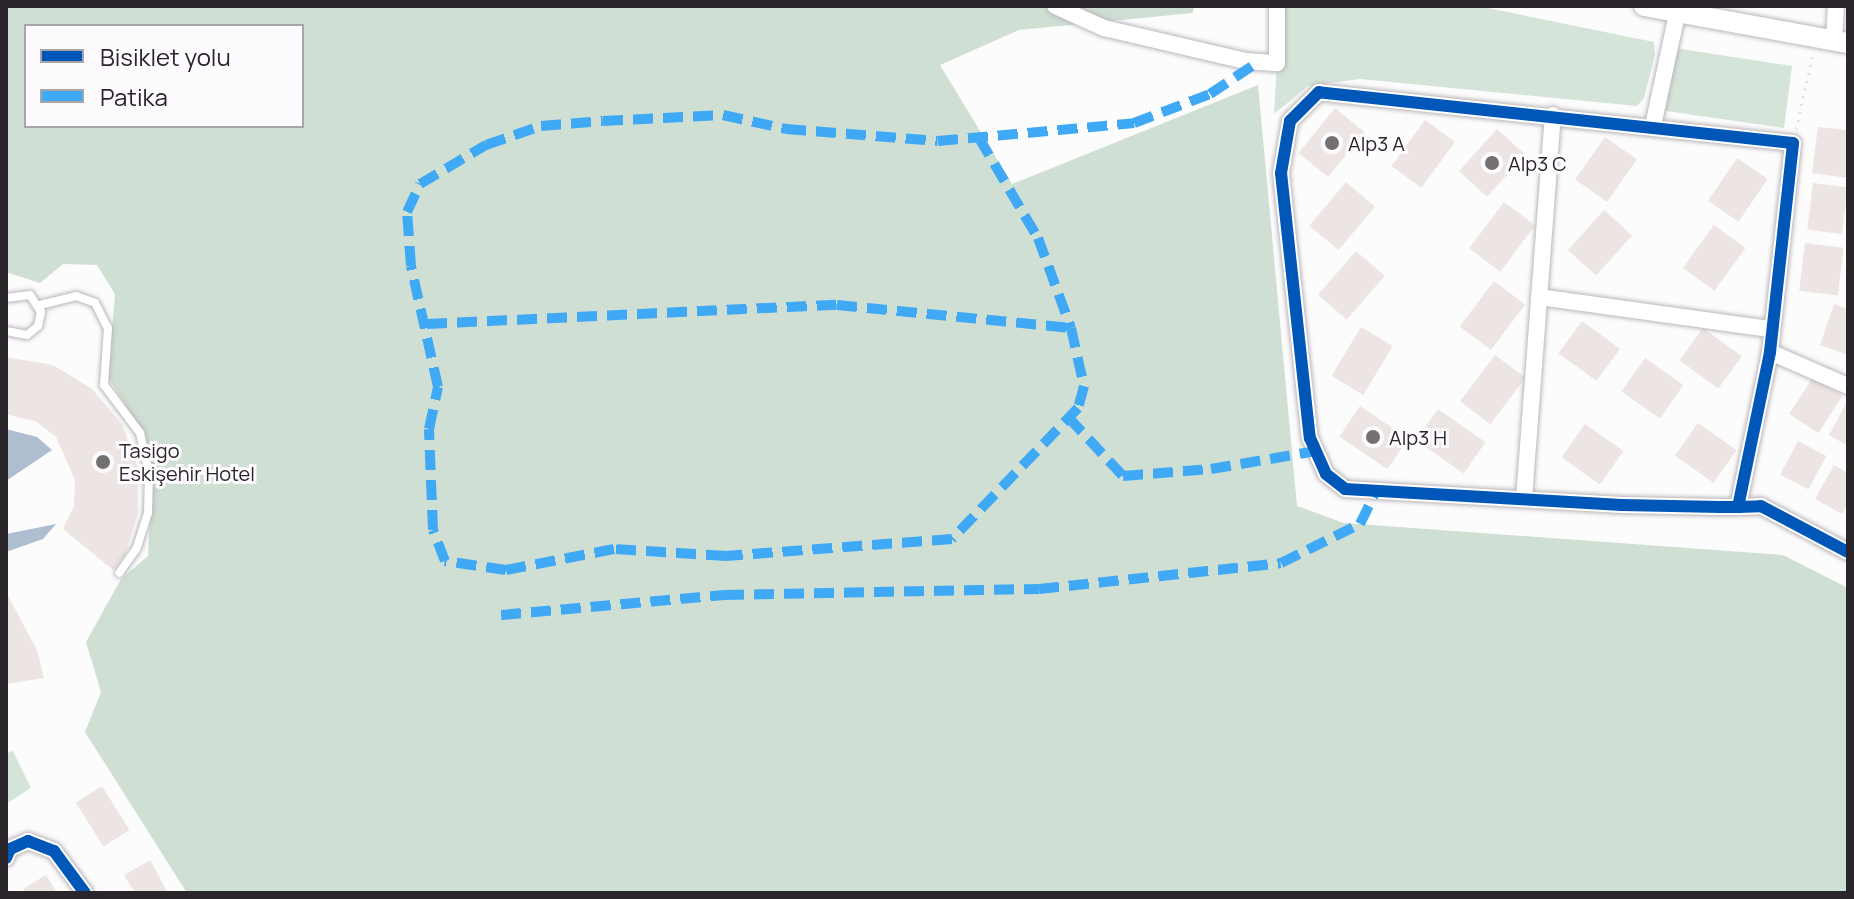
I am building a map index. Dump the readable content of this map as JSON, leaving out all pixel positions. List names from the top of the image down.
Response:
{
  "places": [
    "Alp3 A",
    "Alp3 C",
    "Alp3 H",
    "Tasigo Eskişehir Hotel"
  ],
  "legend": ["Bisiklet yolu", "Patika"]
}
